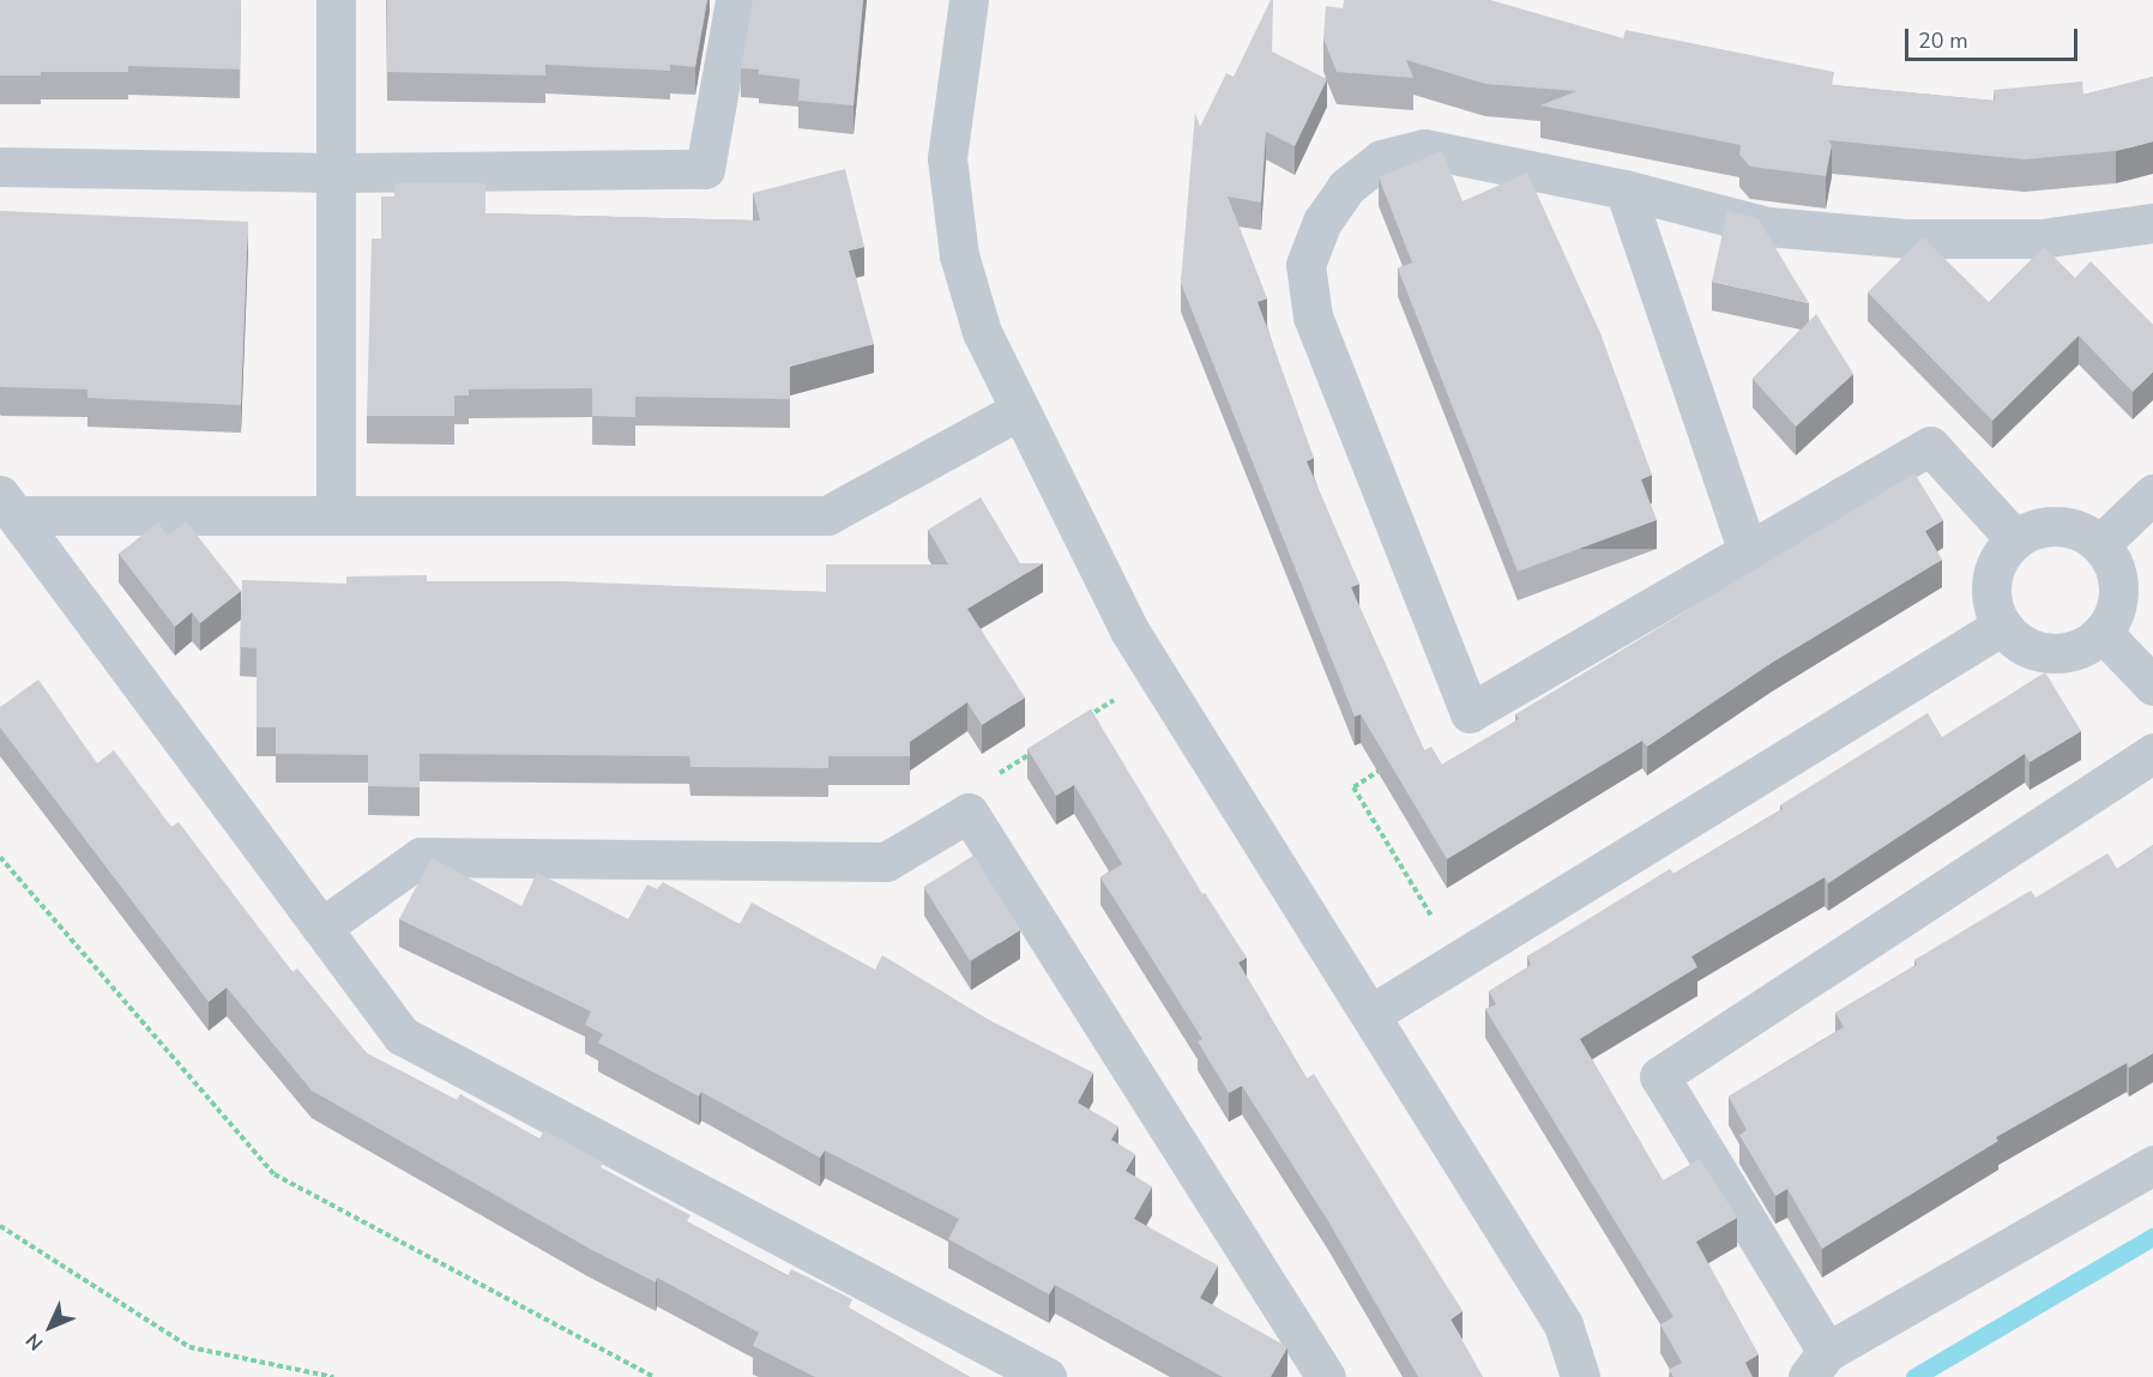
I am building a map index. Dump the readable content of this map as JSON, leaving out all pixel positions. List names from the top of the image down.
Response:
{
  "scale_bar": "20 m",
  "north": "bottom left"
}
